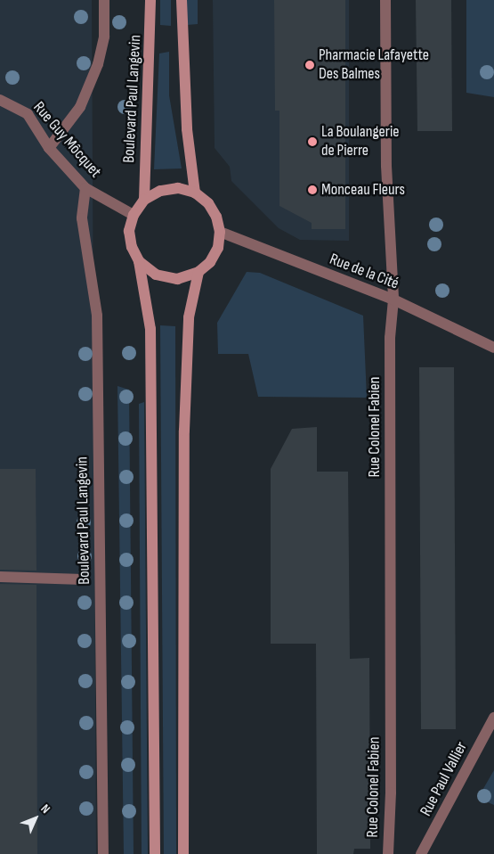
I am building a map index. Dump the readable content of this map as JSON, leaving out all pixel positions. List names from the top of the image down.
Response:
{
  "streets": {
    "main road": ["Boulevard Paul Langevin"],
    "street": [
      "Rue Guy Môcquet",
      "Rue de la Cité",
      "Rue Colonel Fabien",
      "Rue Paul Vallier"
    ]
  },
  "crossings": [
    ["Boulevard Paul Langevin", "Rue Guy Môcquet"],
    ["Boulevard Paul Langevin", "Rue de la Cité"],
    ["Rue Guy Môcquet", "Rue de la Cité"],
    ["Rue de la Cité", "Rue Colonel Fabien"]
  ],
  "places": ["Pharmacie Lafayette Des Balmes", "La Boulangerie de Pierre", "Monceau Fleurs"],
  "north": "top right"
}
